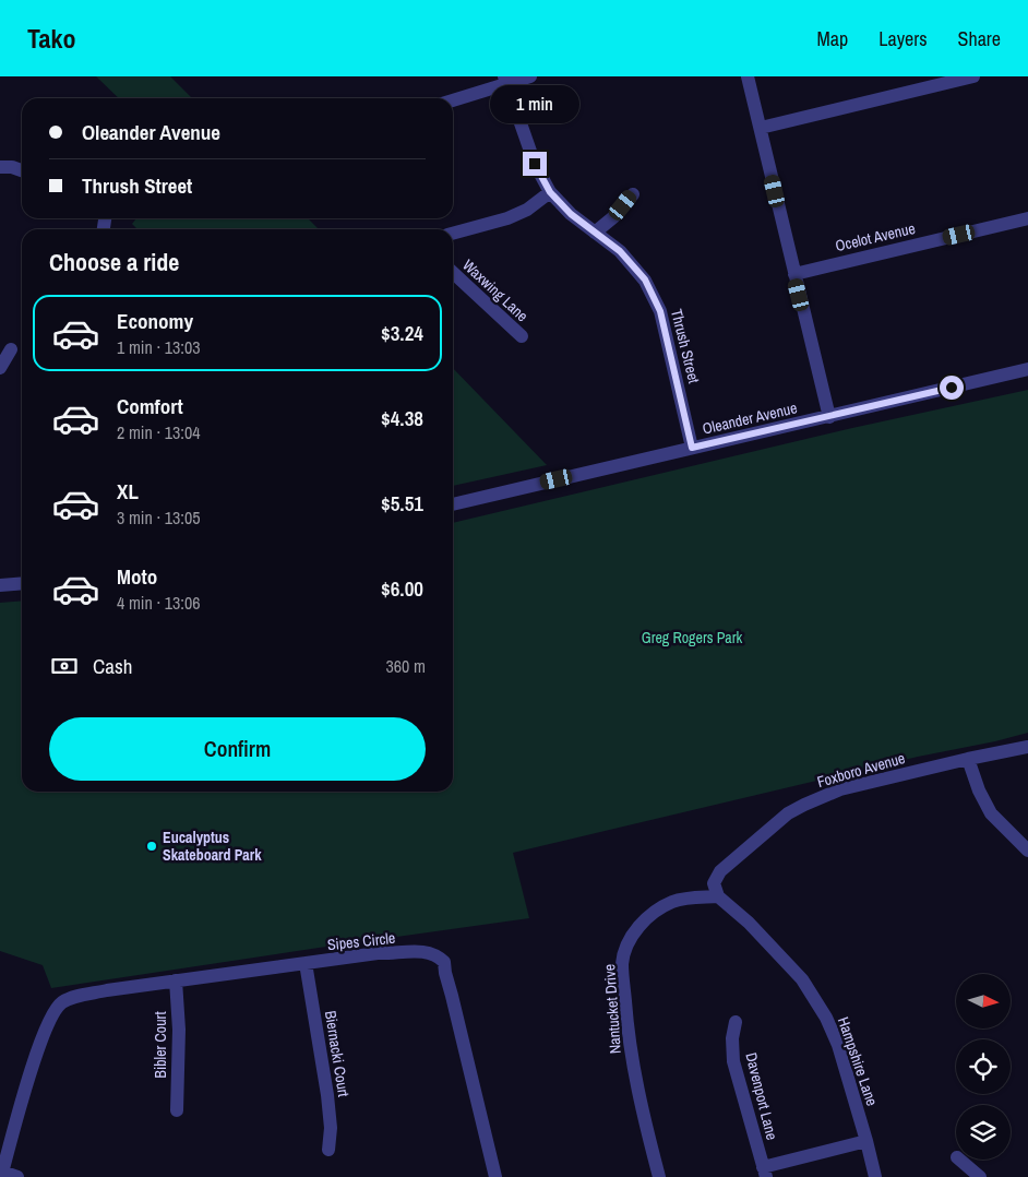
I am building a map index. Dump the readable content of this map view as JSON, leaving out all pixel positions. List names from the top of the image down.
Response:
{
  "streets": {
    "street": [
      "Ocelot Avenue",
      "Waxwing Lane",
      "Thrush Street",
      "Oleander Avenue",
      "Foxboro Avenue",
      "Sipes Circle",
      "Nantucket Drive",
      "Bibler Court",
      "Biernacki Court",
      "Hampshire Lane",
      "Davenport Lane"
    ]
  },
  "crossings": [
    ["Thrush Street", "Oleander Avenue"],
    ["Foxboro Avenue", "Nantucket Drive"],
    ["Foxboro Avenue", "Hampshire Lane"],
    ["Sipes Circle", "Bibler Court"],
    ["Sipes Circle", "Biernacki Court"],
    ["Nantucket Drive", "Hampshire Lane"]
  ],
  "parks": ["Greg Rogers Park"],
  "places": ["Eucalyptus Skateboard Park"],
  "north": "right",
  "page": {
    "header": "Tako",
    "nav": ["Map", "Layers", "Share"],
    "bubble": "1 min",
    "banner": ["Oleander Avenue", "Thrush Street"],
    "heading": "Choose a ride",
    "list": [
      {
        "name": "Economy",
        "note": "1 min · 13:03",
        "value": "$3.24"
      },
      {
        "name": "Comfort",
        "note": "2 min · 13:04",
        "value": "$4.38"
      },
      {
        "name": "XL",
        "note": "3 min · 13:05",
        "value": "$5.51"
      },
      {
        "name": "Moto",
        "note": "4 min · 13:06",
        "value": "$6.00"
      }
    ],
    "pay": ["Cash", "360 m"],
    "buttons": "Confirm"
  }
}
